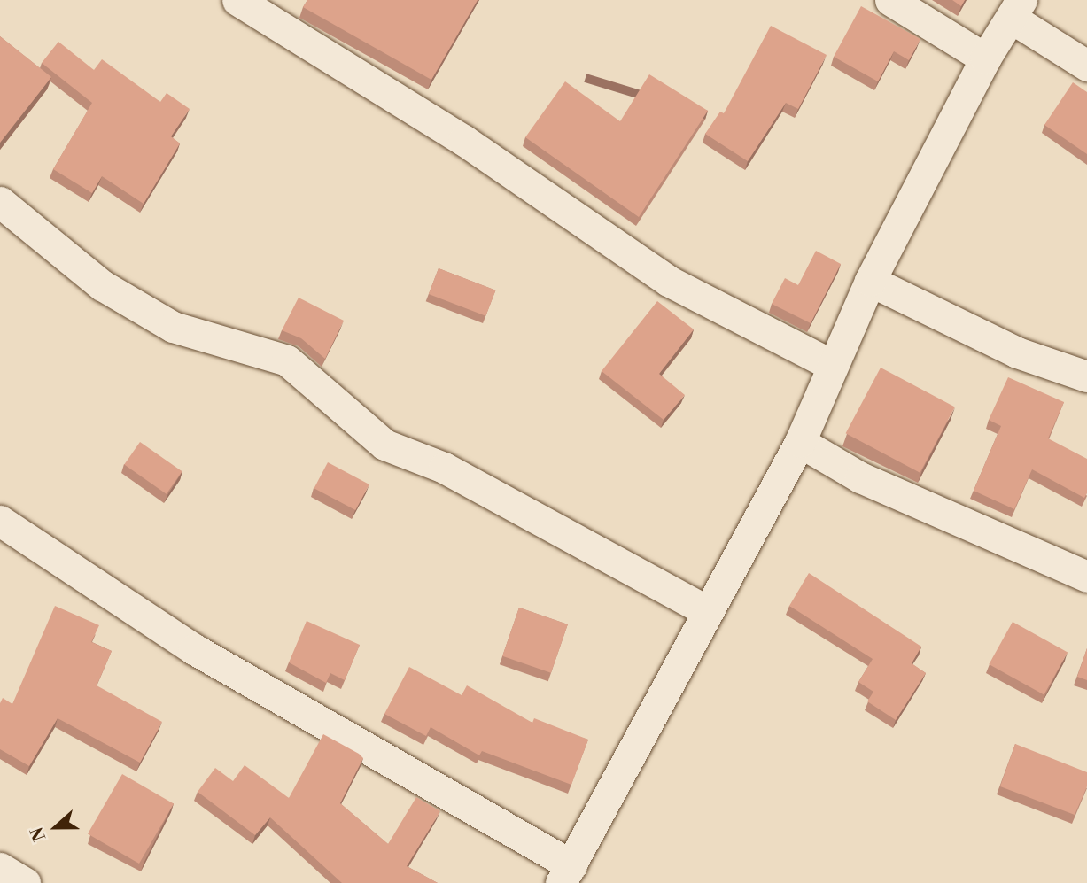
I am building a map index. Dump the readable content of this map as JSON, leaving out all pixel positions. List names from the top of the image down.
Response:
{
  "north": "left"
}
